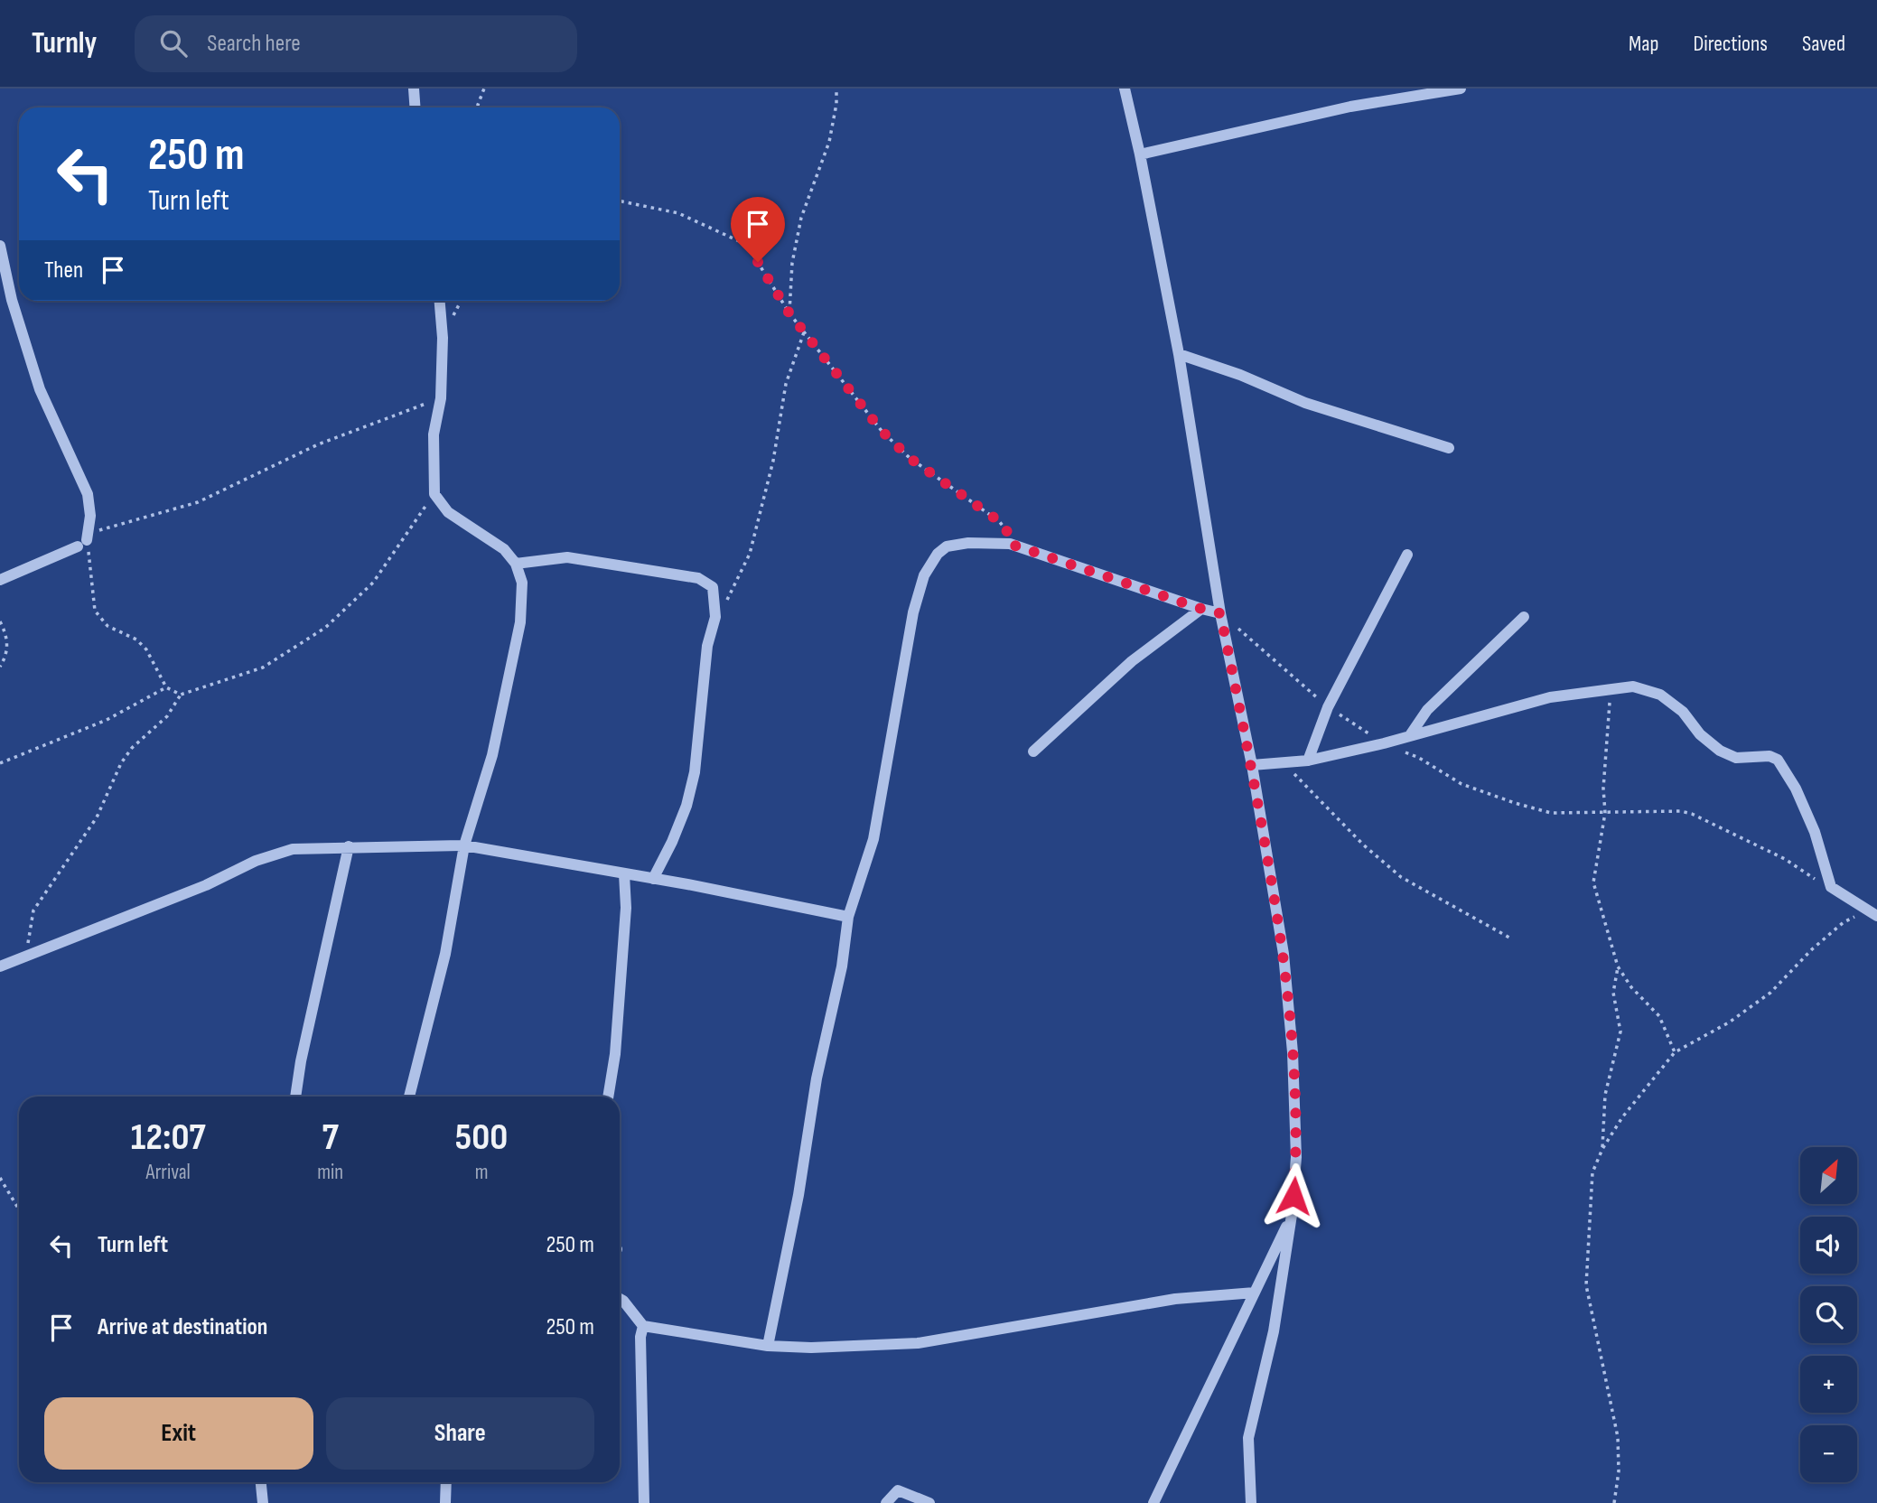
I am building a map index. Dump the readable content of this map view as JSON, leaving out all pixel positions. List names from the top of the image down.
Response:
{
  "north": "top right",
  "page": {
    "header": "Turnly",
    "search": "Search here",
    "nav": ["Map", "Directions", "Saved"],
    "turn": ["250 m", "Turn left"],
    "then": "Then",
    "eta": [
      "12:07",
      "Arrival",
      "7",
      "min",
      "500",
      "m"
    ],
    "map_buttons": ["+", "−"],
    "list": [
      {
        "name": "Turn left",
        "value": "250 m"
      },
      {
        "name": "Arrive at destination",
        "value": "250 m"
      }
    ],
    "buttons": ["Exit", "Share"]
  }
}
